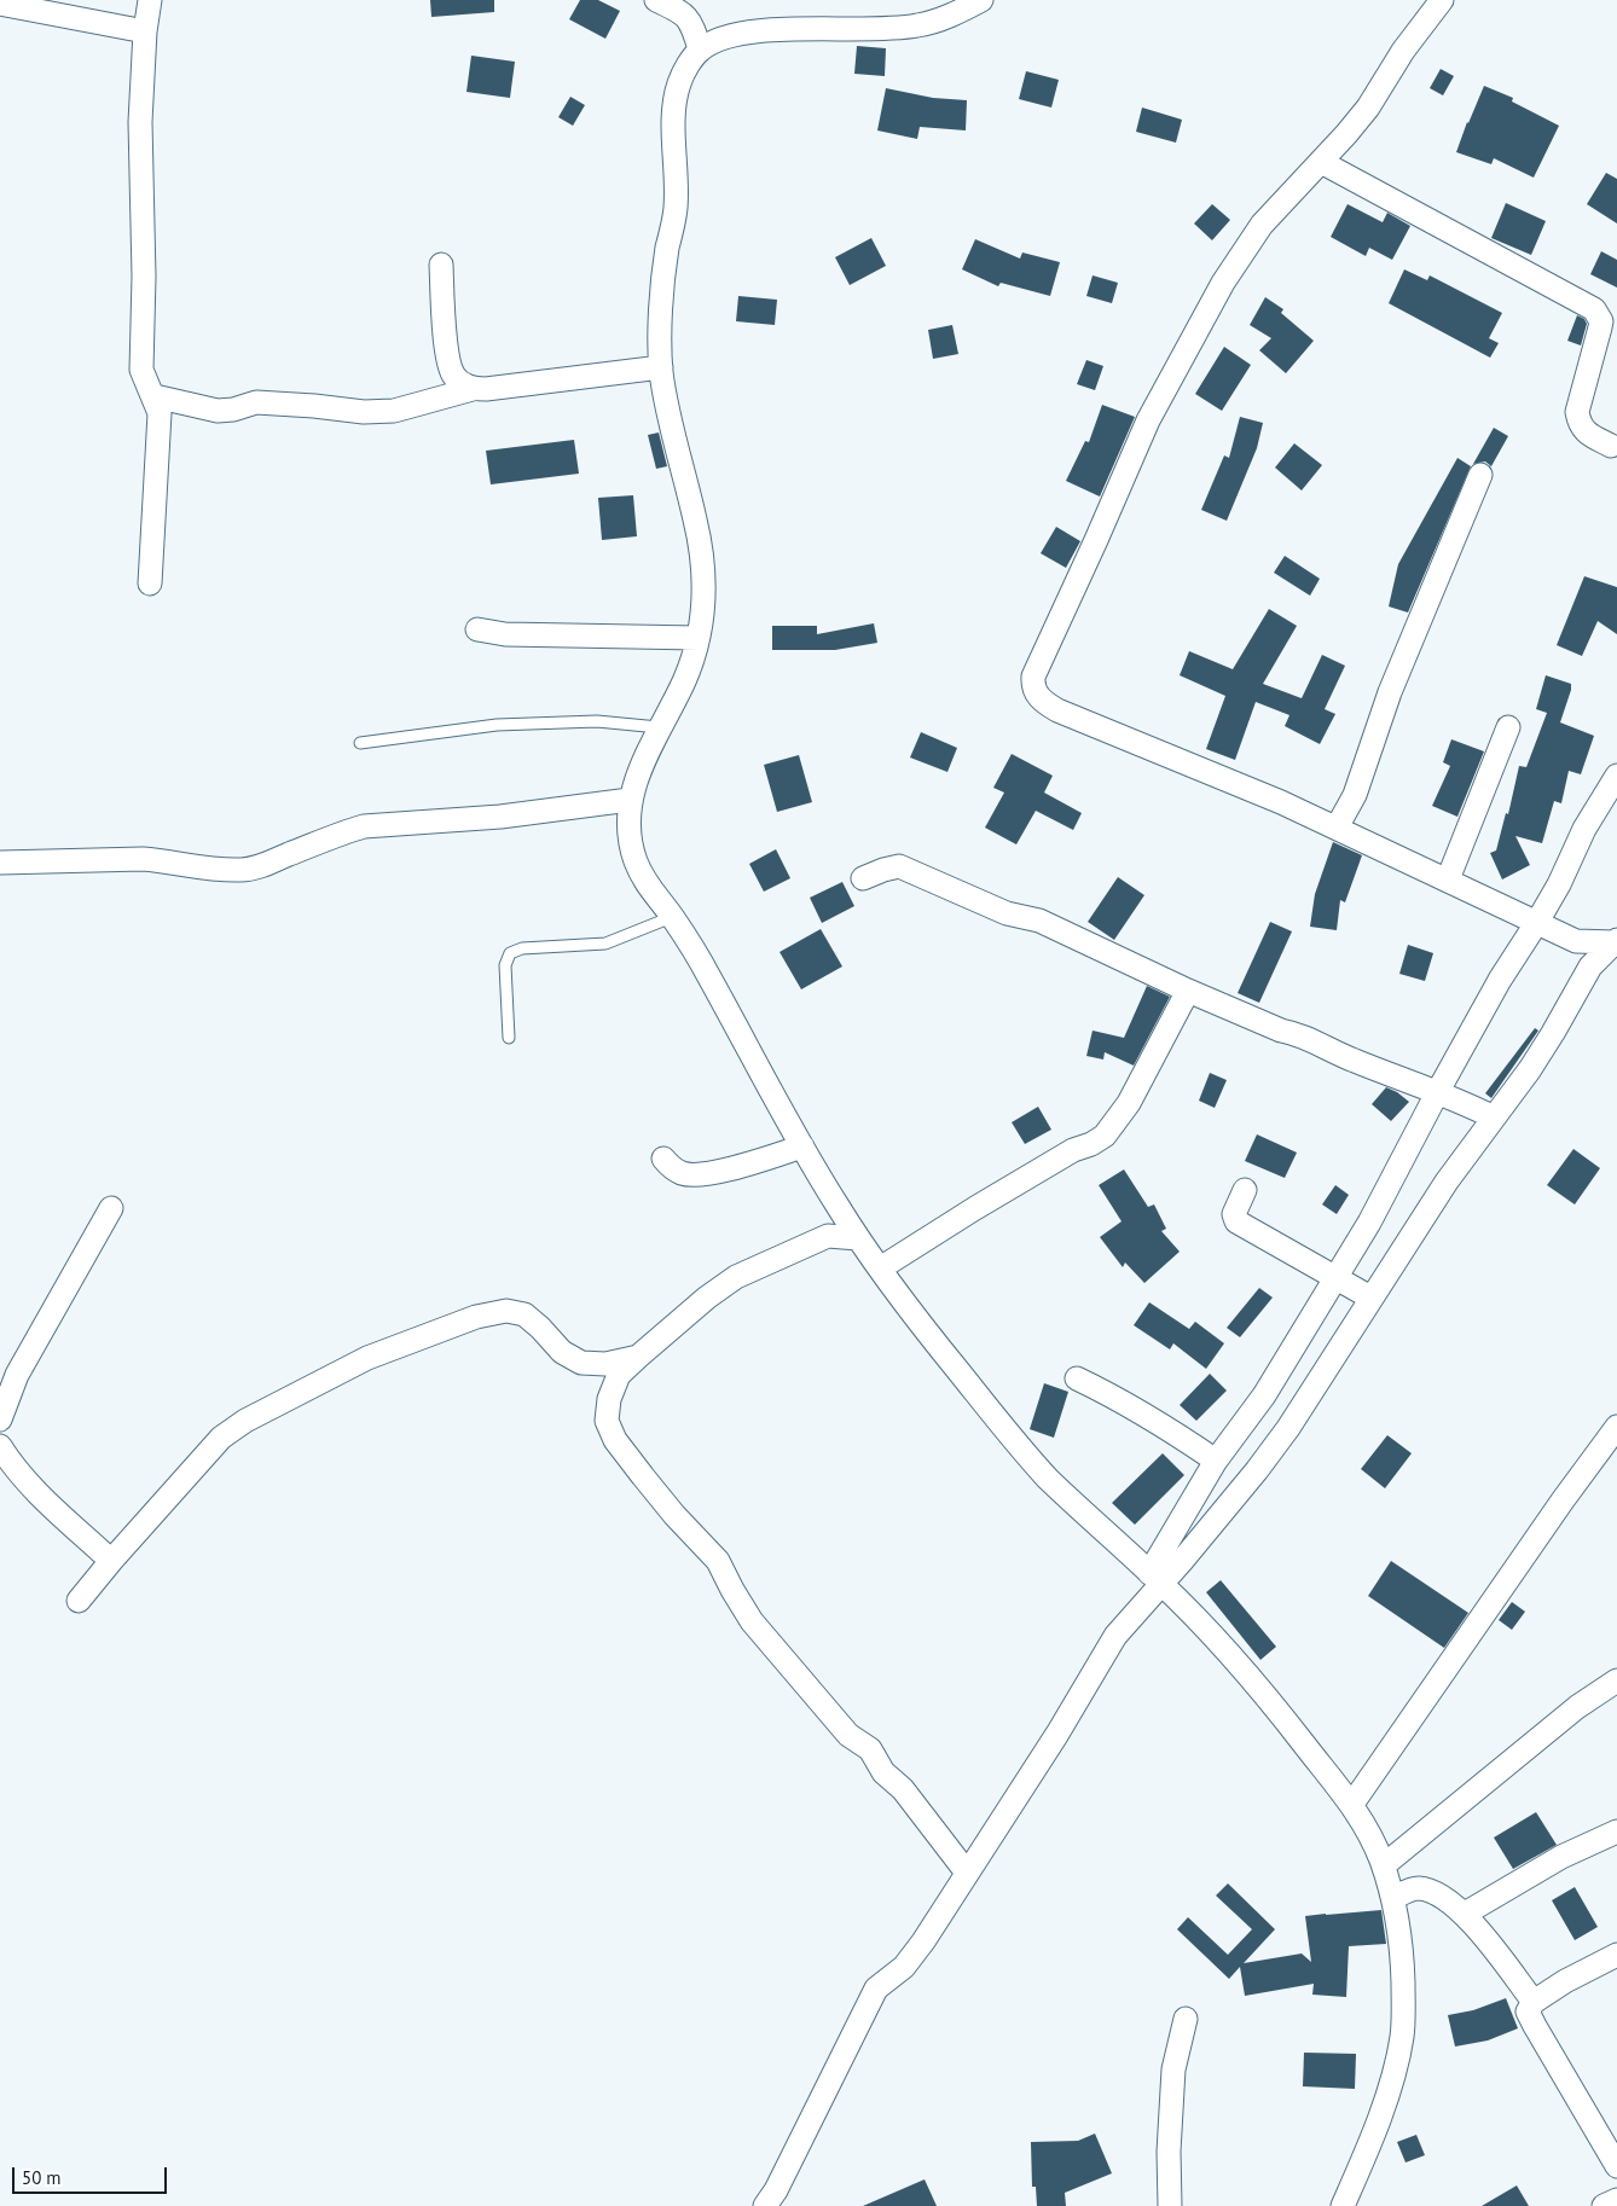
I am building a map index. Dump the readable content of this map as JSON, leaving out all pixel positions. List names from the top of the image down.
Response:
{
  "scale_bar": "50 m"
}
